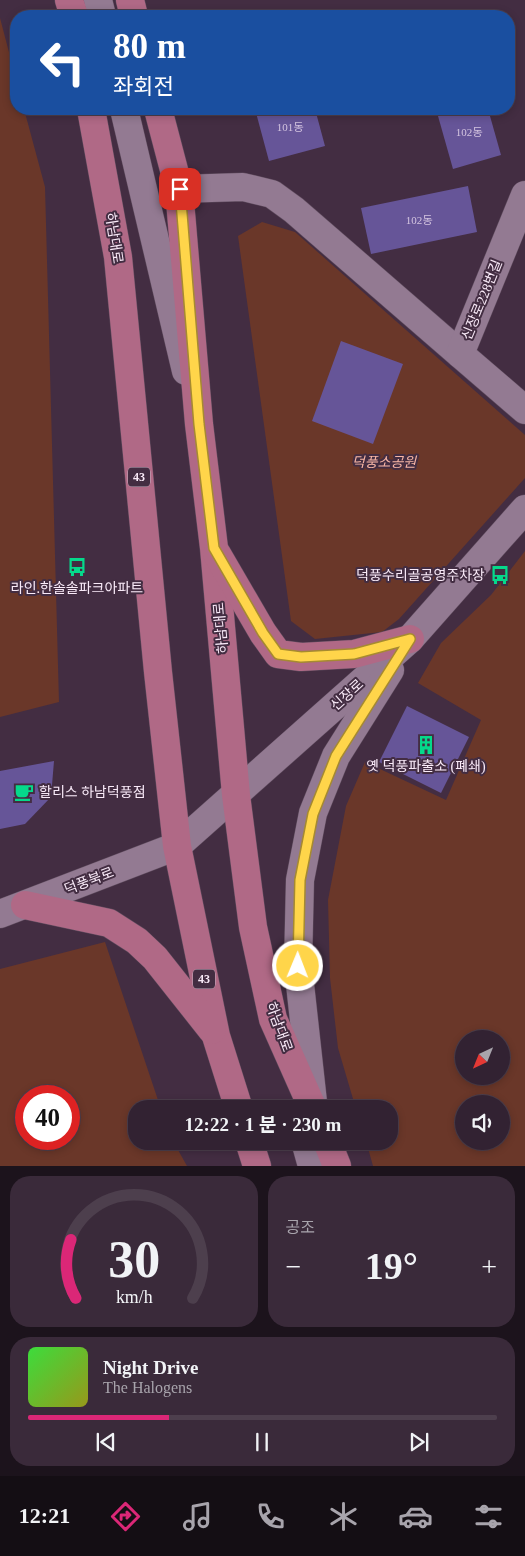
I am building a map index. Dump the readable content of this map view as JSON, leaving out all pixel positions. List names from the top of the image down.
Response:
{
  "streets": {
    "main road": ["하남대로", "43"],
    "street": ["신장로228번길", "신장로", "덕풍북로"]
  },
  "crossings": [
    ["하남대로", "신장로"],
    ["하남대로", "덕풍북로"],
    ["신장로", "덕풍북로"]
  ],
  "parks": ["덕풍소공원"],
  "places": {
    "bus stop": ["라인.한솔솔파크아파트", "덕풍수리골공영주차장"],
    "building": ["옛 덕풍파출소 (폐쇄)"],
    "cafe": ["할리스 하남덕풍점"]
  },
  "house_numbers": ["101동", "102동", "102동"],
  "north": "bottom left",
  "page": {
    "turn": ["80 m", "좌회전"],
    "limit": "40",
    "trip": "12:22 · 1 분 · 230 m",
    "tile": "공조",
    "heat": ["−", "19°", "+"],
    "song": ["Night Drive", "The Halogens"],
    "tabs": "12:21",
    "gauge": ["30", "km/h"]
  }
}
